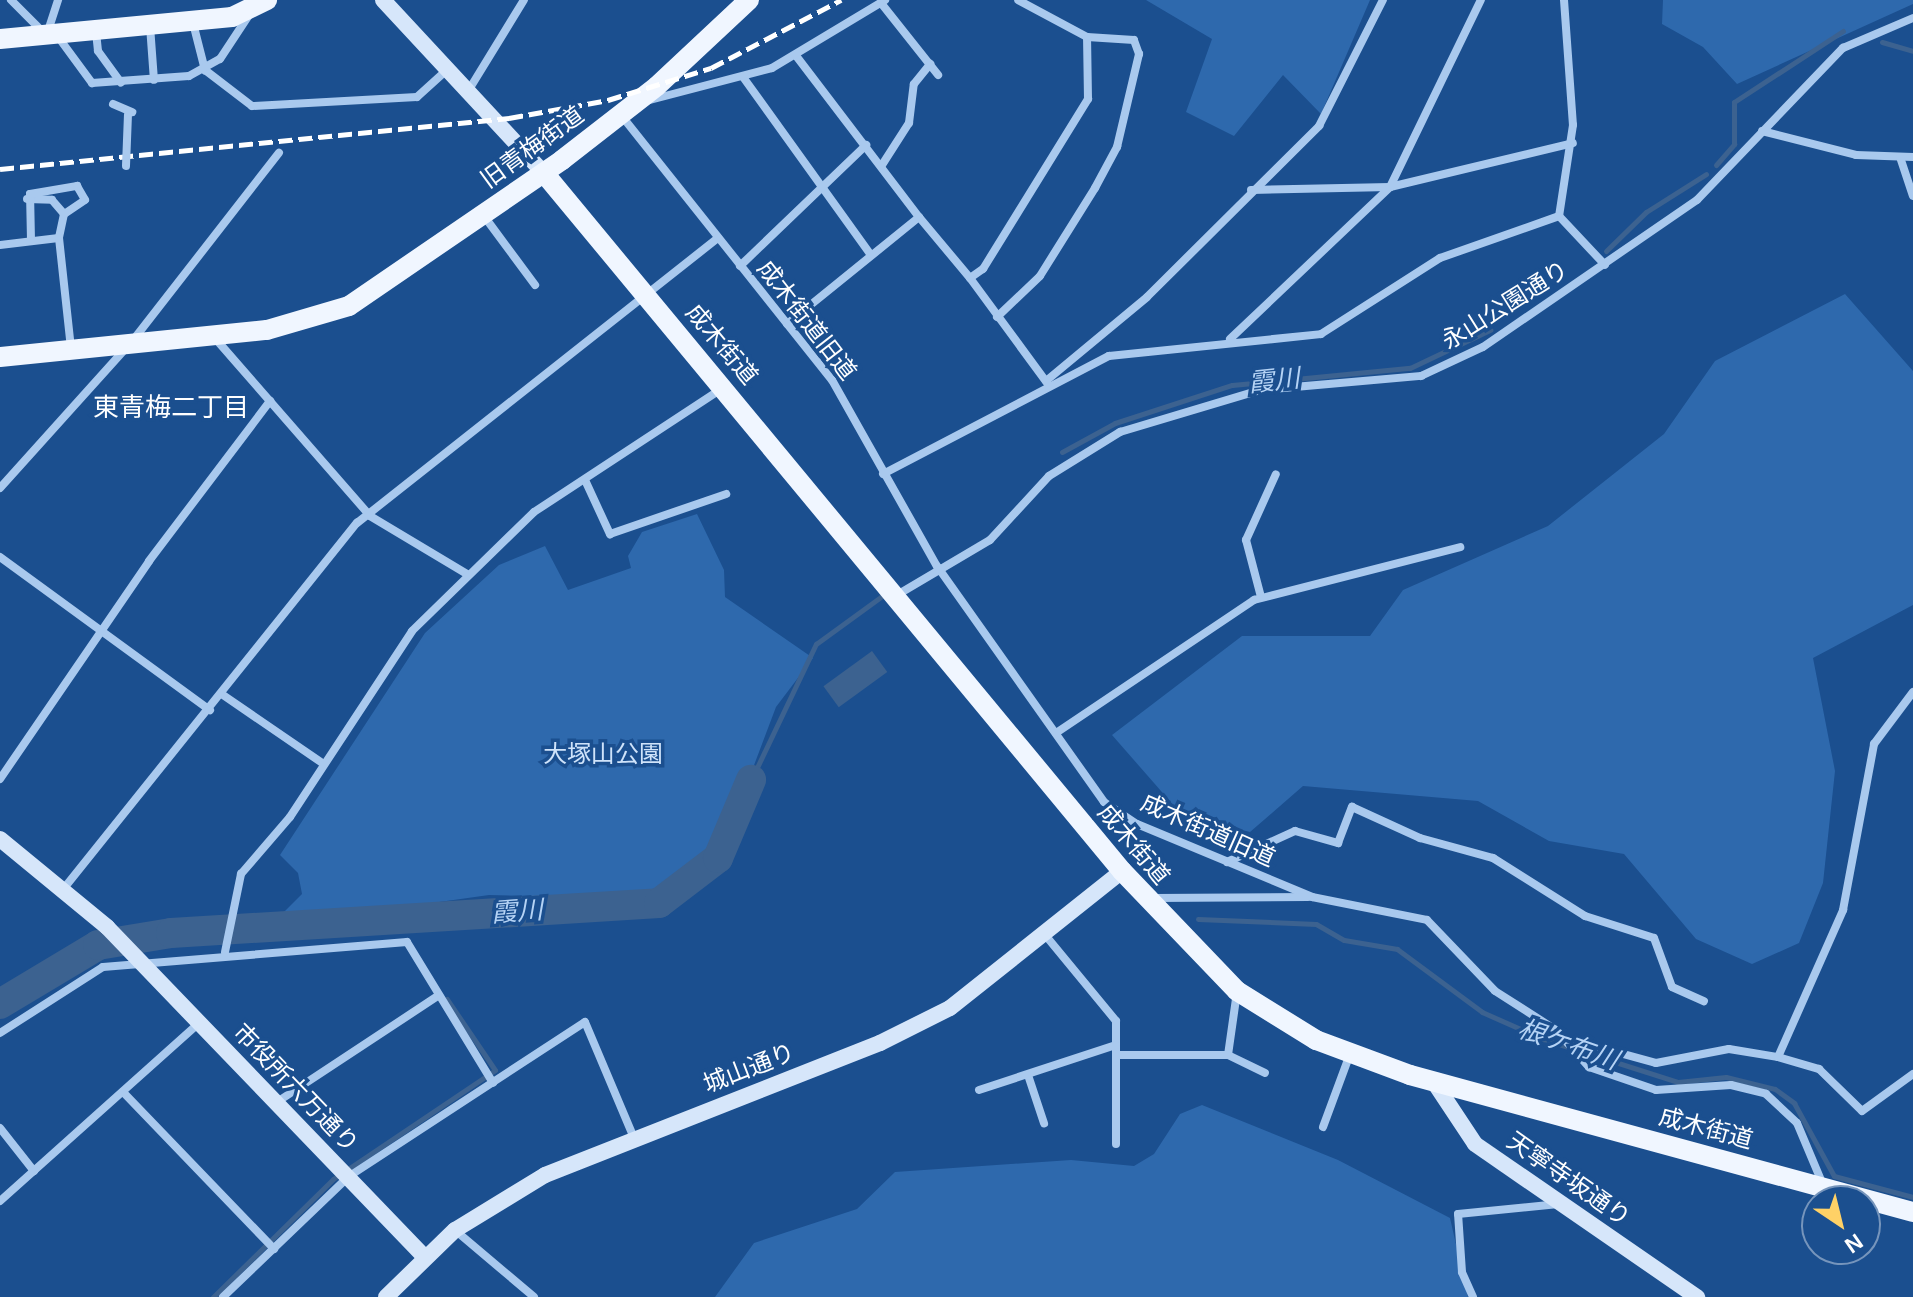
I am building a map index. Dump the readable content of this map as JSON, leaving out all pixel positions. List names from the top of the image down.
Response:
{
  "streets": {
    "main road": ["旧青梅街道", "成木街道"],
    "street": [
      "永山公園通り",
      "成木街道旧道",
      "城山通り",
      "市役所六万通り",
      "天寧寺坂通り"
    ]
  },
  "crossings": [
    ["旧青梅街道", "成木街道旧道"],
    ["旧青梅街道", "成木街道"],
    ["永山公園通り", "成木街道旧道"],
    ["永山公園通り", "成木街道"],
    ["成木街道", "城山通り"],
    ["成木街道", "天寧寺坂通り"],
    ["城山通り", "市役所六万通り"]
  ],
  "districts": ["東青梅二丁目"],
  "water": ["霞川", "根ケ布川"],
  "parks": ["大塚山公園"],
  "north": "bottom right"
}
